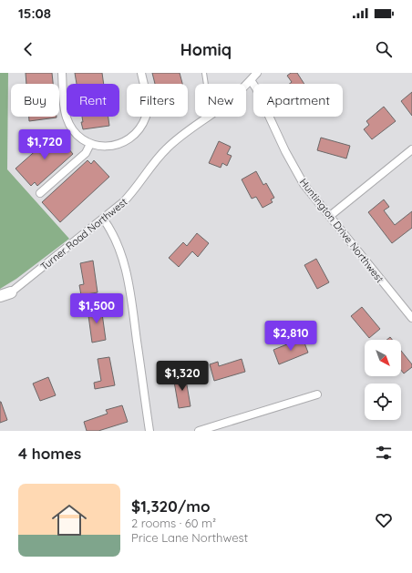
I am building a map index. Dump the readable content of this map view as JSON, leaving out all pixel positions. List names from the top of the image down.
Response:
{
  "streets": {
    "street": ["Huntington Drive Northwest", "Turner Road Northwest"]
  },
  "crossings": [
    ["Huntington Drive Northwest", "Turner Road Northwest"]
  ],
  "north": "bottom right",
  "page": {
    "status": "15:08",
    "header": "Homiq",
    "chip": [
      "Buy",
      "Rent",
      "Filters",
      "New",
      "Apartment"
    ],
    "price": [
      "$1,720",
      "$1,500",
      "$2,810",
      "$1,320"
    ],
    "heading": "4 homes",
    "list": [
      {
        "name": "$1,320/mo",
        "note": "2 rooms · 60 m² · Price Lane Northwest"
      }
    ]
  }
}
